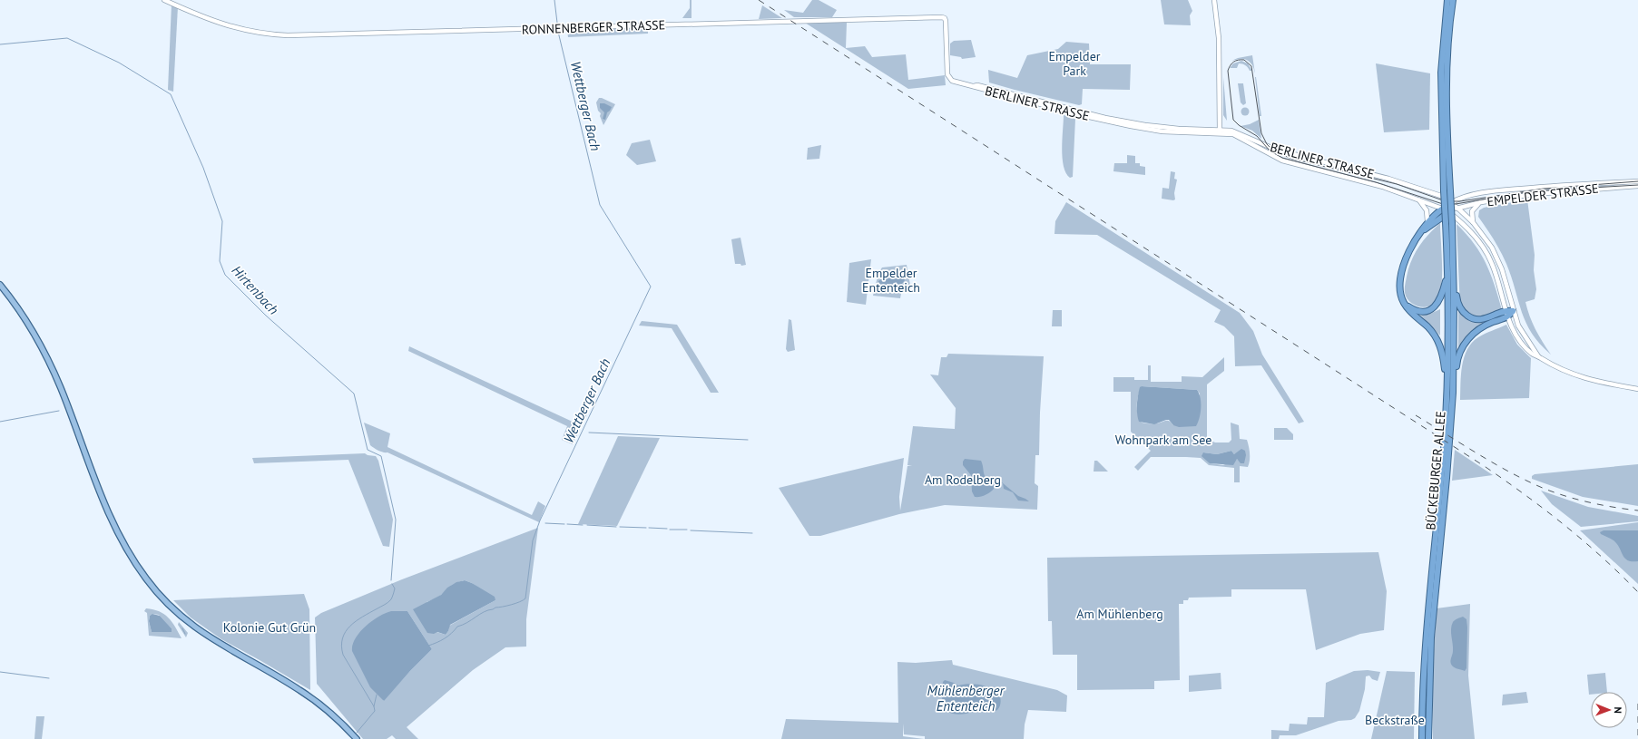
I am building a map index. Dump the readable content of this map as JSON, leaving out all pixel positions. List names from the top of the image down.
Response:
{
  "streets": {
    "highway": ["BÜCKEBURGER ALLEE"],
    "street": ["RONNENBERGER STRASSE", "BERLINER STRASSE", "EMPELDER STRASSE"]
  },
  "crossings": [
    ["RONNENBERGER STRASSE", "BERLINER STRASSE"],
    ["BERLINER STRASSE", "EMPELDER STRASSE"]
  ],
  "water": ["Wettberger Bach", "Hirtenbach", "Mühlenberger Ententeich"],
  "parks": [
    "Empelder Park",
    "Empelder Ententeich",
    "Wohnpark am See",
    "Am Rodelberg",
    "Am Mühlenberg",
    "Kolonie Gut Grün",
    "Beckstraße"
  ],
  "north": "right"
}
